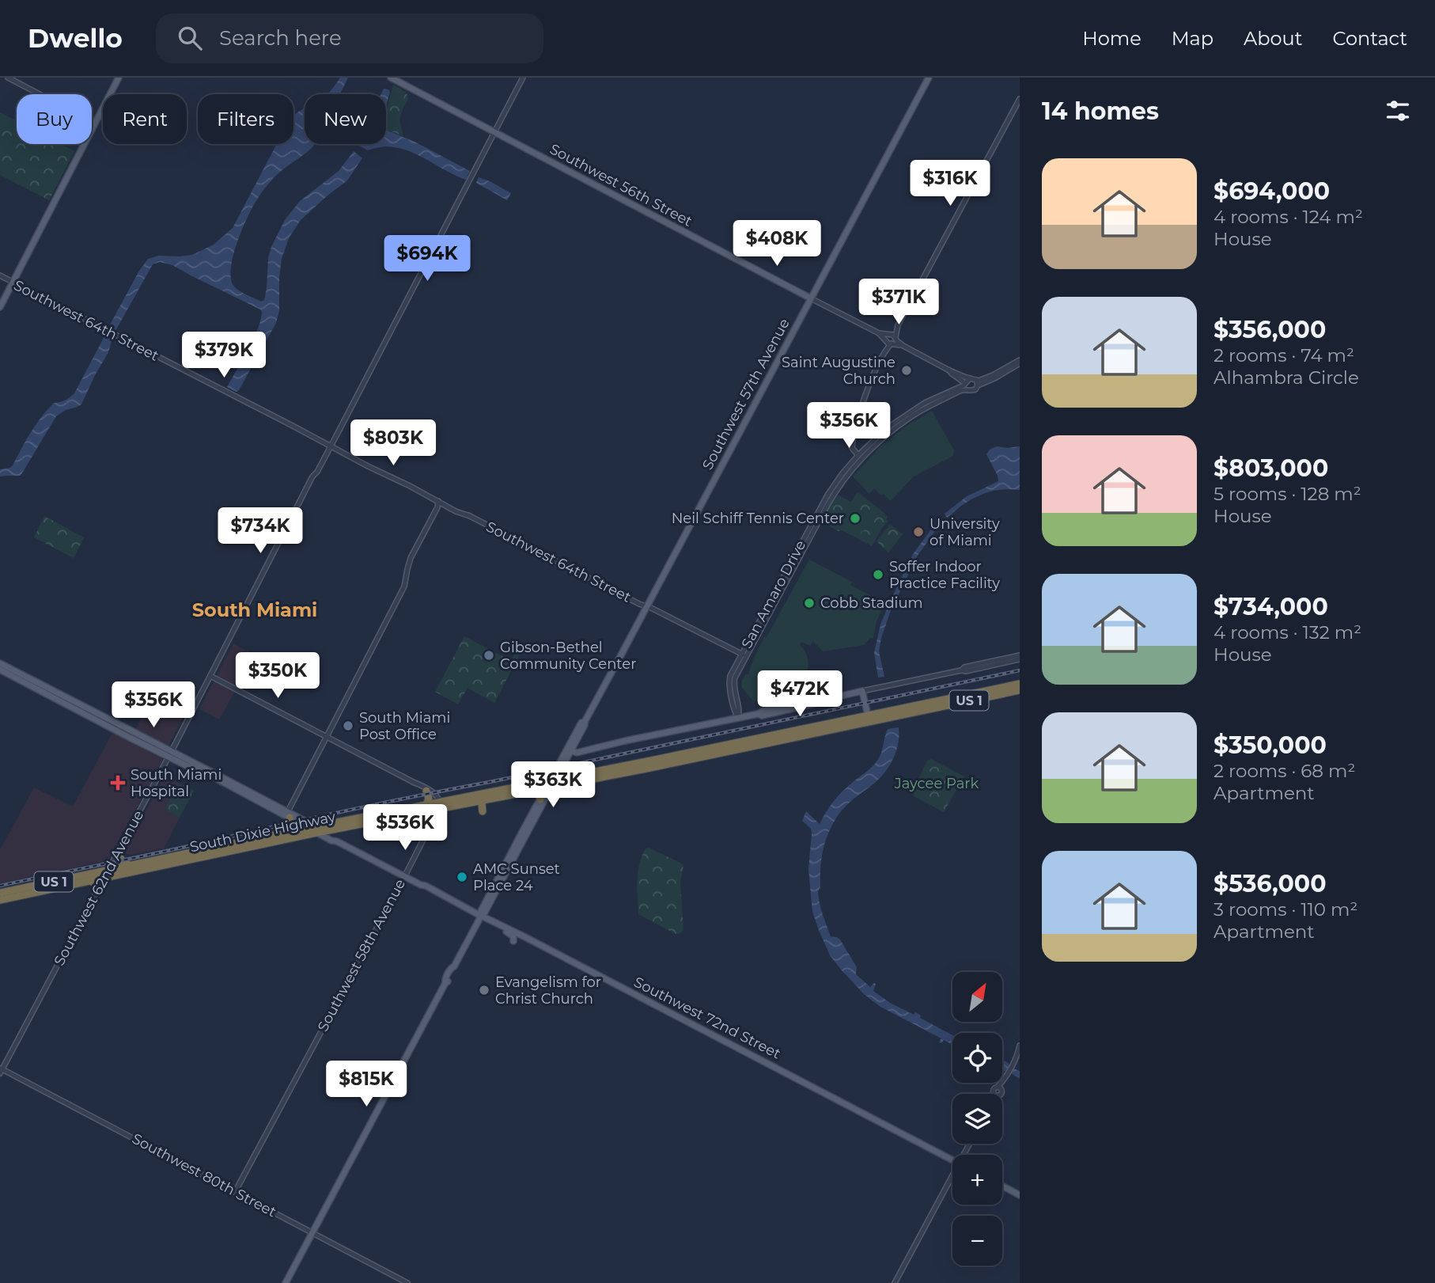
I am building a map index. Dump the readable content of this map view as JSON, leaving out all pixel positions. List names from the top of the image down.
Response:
{
  "streets": {
    "highway": ["US 1", "South Dixie Highway"],
    "main road": ["Southwest 56th Street", "Southwest 57th Avenue", "Southwest 72nd Street"],
    "street": [
      "Southwest 64th Street",
      "San Amaro Drive",
      "Southwest 62nd Avenue",
      "Southwest 58th Avenue",
      "Southwest 80th Street"
    ]
  },
  "crossings": [
    ["Southwest 56th Street", "Southwest 57th Avenue"],
    ["Southwest 56th Street", "Southwest 62nd Avenue"],
    ["Southwest 64th Street", "Southwest 57th Avenue"],
    ["Southwest 64th Street", "San Amaro Drive"],
    ["Southwest 64th Street", "Southwest 62nd Avenue"],
    ["Southwest 57th Avenue", "South Dixie Highway"],
    ["Southwest 57th Avenue", "Southwest 72nd Street"],
    ["Southwest 57th Avenue", "Southwest 80th Street"],
    ["South Dixie Highway", "Southwest 62nd Avenue"],
    ["South Dixie Highway", "Southwest 58th Avenue"],
    ["South Dixie Highway", "Southwest 72nd Street"],
    ["Southwest 62nd Avenue", "Southwest 72nd Street"],
    ["Southwest 62nd Avenue", "Southwest 80th Street"],
    ["Southwest 58th Avenue", "Southwest 72nd Street"],
    ["Southwest 58th Avenue", "Southwest 80th Street"]
  ],
  "districts": ["South Miami"],
  "parks": ["Jaycee Park"],
  "places": {
    "other": [
      "Saint Augustine Church",
      "Neil Schiff Tennis Center",
      "University of Miami",
      "Soffer Indoor Practice Facility",
      "Cobb Stadium",
      "Gibson-Bethel Community Center",
      "South Miami Post Office",
      "AMC Sunset Place 24",
      "Evangelism for Christ Church"
    ],
    "health": ["South Miami Hospital"]
  },
  "north": "top right",
  "page": {
    "header": "Dwello",
    "search": "Search here",
    "nav": [
      "Home",
      "Map",
      "About",
      "Contact"
    ],
    "heading": "14 homes",
    "chip": [
      "Buy",
      "Rent",
      "Filters",
      "New"
    ],
    "list": [
      {
        "name": "$694,000",
        "note": "4 rooms · 124 m² · House"
      },
      {
        "name": "$356,000",
        "note": "2 rooms · 74 m² · Alhambra Circle"
      },
      {
        "name": "$803,000",
        "note": "5 rooms · 128 m² · House"
      },
      {
        "name": "$734,000",
        "note": "4 rooms · 132 m² · House"
      },
      {
        "name": "$350,000",
        "note": "2 rooms · 68 m² · Apartment"
      },
      {
        "name": "$536,000",
        "note": "3 rooms · 110 m² · Apartment"
      }
    ],
    "price": [
      "$316K",
      "$408K",
      "$694K",
      "$371K",
      "$379K",
      "$356K",
      "$803K",
      "$734K",
      "$350K",
      "$472K",
      "$356K",
      "$363K",
      "$536K",
      "$815K"
    ],
    "map_buttons": ["+", "−"]
  }
}
